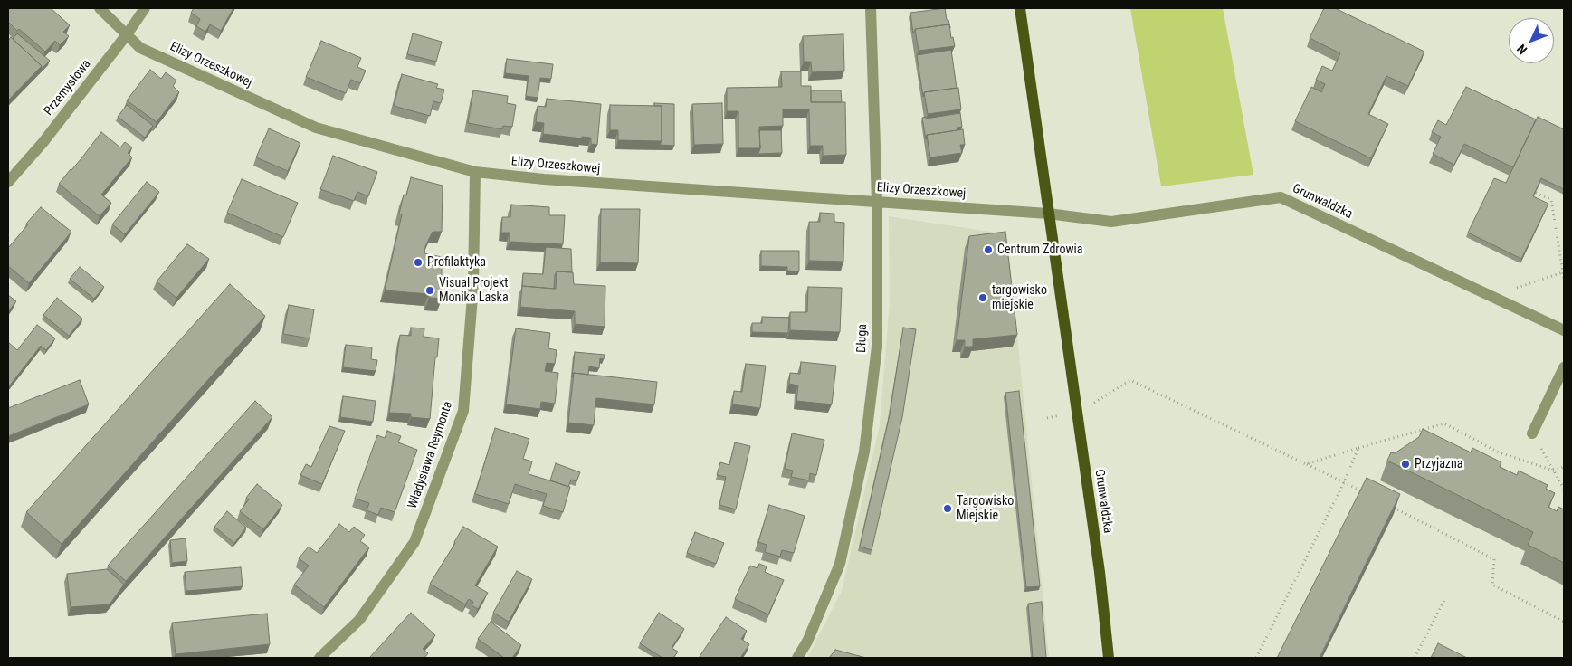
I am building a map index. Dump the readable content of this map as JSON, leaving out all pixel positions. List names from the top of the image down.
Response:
{
  "streets": {
    "main road": ["Grunwaldzka"],
    "street": [
      "Elizy Orzeszkowej",
      "Przemysłowa",
      "Długa",
      "Władysława Reymonta"
    ]
  },
  "crossings": [
    ["Elizy Orzeszkowej", "Przemysłowa"],
    ["Elizy Orzeszkowej", "Grunwaldzka"],
    ["Elizy Orzeszkowej", "Długa"],
    ["Elizy Orzeszkowej", "Władysława Reymonta"]
  ],
  "places": [
    "Centrum Zdrowia",
    "Profilaktyka",
    "Visual Projekt Monika Laska",
    "targowisko miejskie",
    "Przyjazna",
    "Targowisko Miejskie"
  ],
  "north": "bottom left"
}
